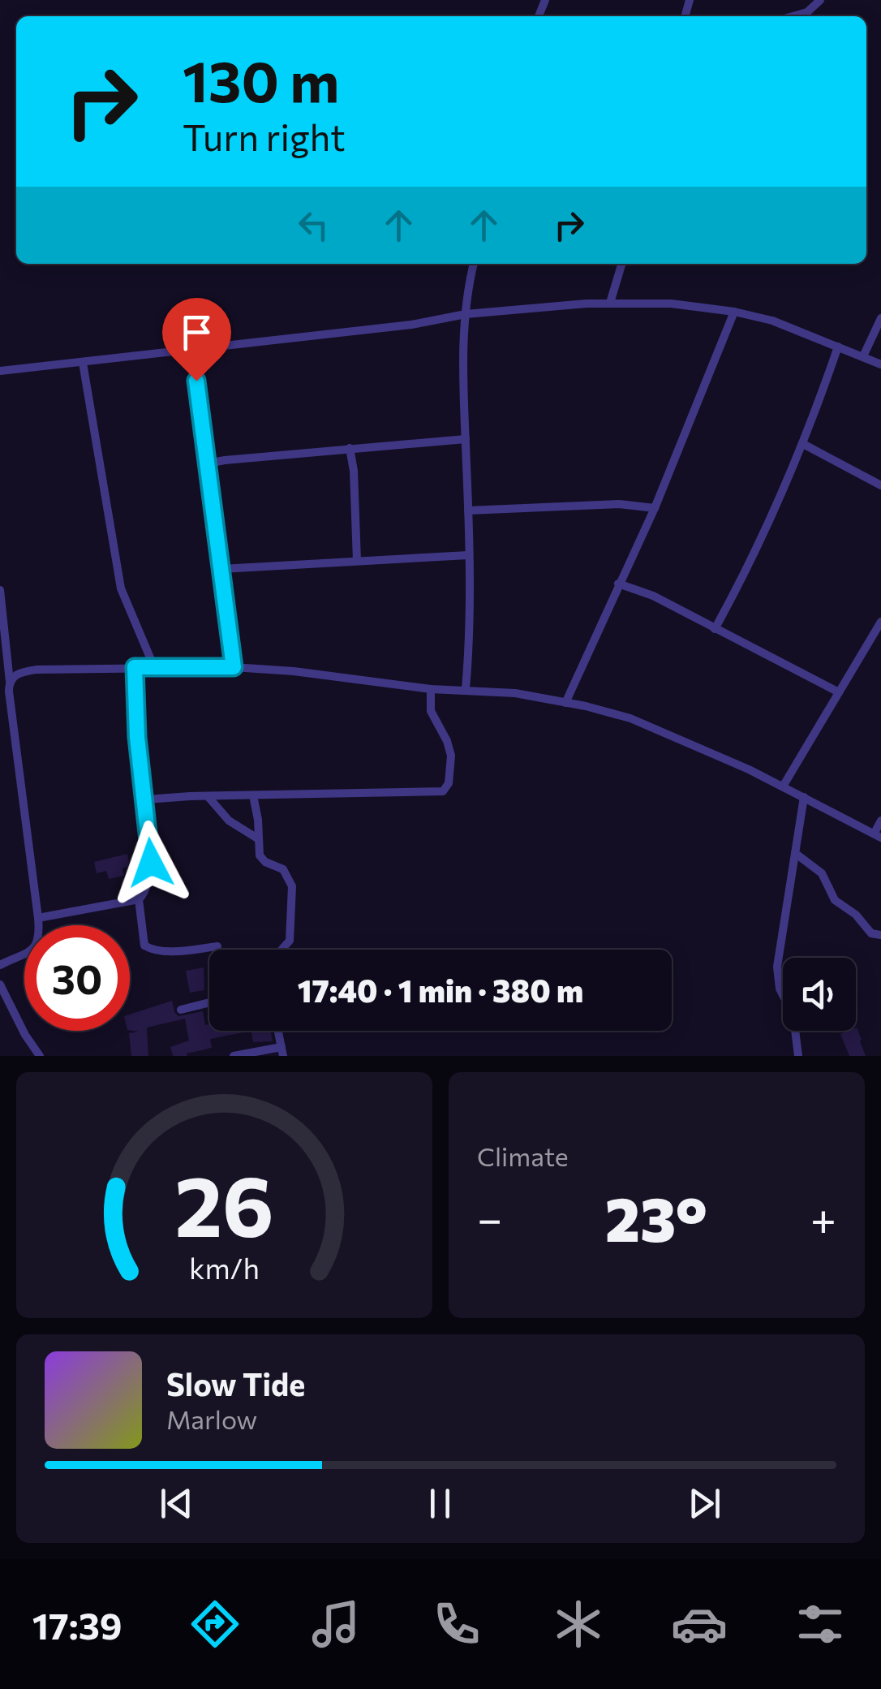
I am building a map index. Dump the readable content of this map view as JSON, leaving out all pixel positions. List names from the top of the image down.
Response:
{
  "page": {
    "turn": ["130 m", "Turn right"],
    "limit": "30",
    "trip": "17:40 · 1 min · 380 m",
    "tile": "Climate",
    "heat": ["−", "23°", "+"],
    "song": ["Slow Tide", "Marlow"],
    "tabs": "17:39",
    "gauge": ["26", "km/h"]
  }
}
